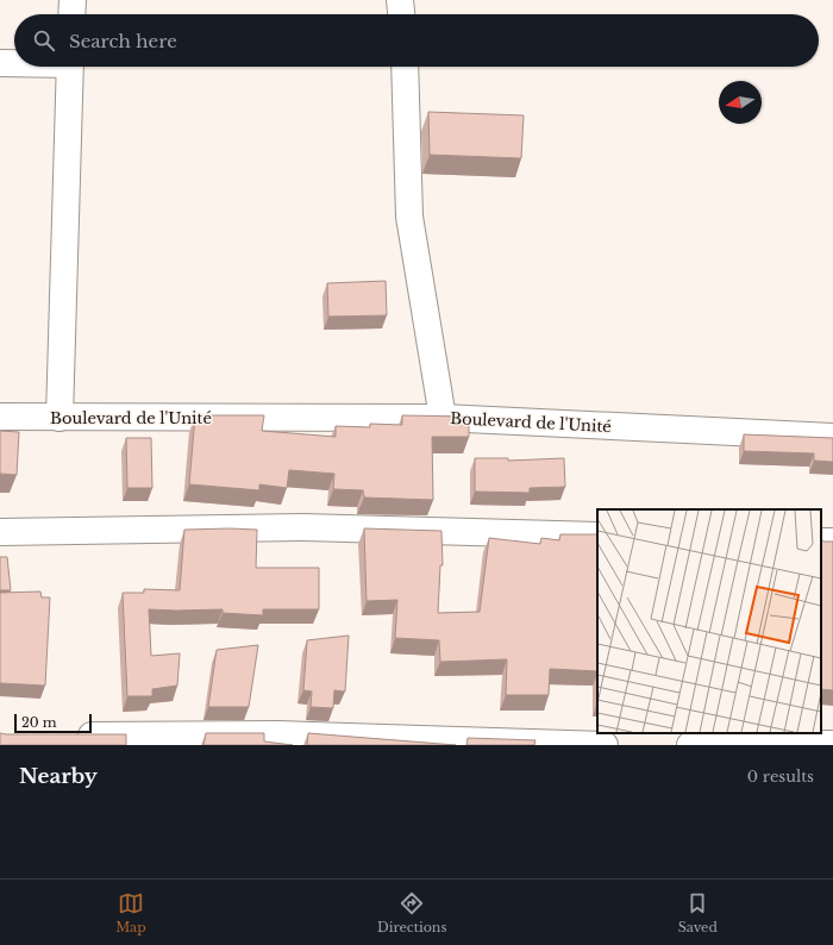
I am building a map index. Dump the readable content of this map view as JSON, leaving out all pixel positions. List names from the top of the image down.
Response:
{
  "streets": {
    "street": ["Boulevard de l'Unité"]
  },
  "scale_bar": "20 m",
  "north": "left",
  "page": {
    "search": "Search here",
    "scale": "20 m",
    "heading": ["Nearby", "0 results"],
    "nav": ["Map", "Directions", "Saved"]
  }
}
